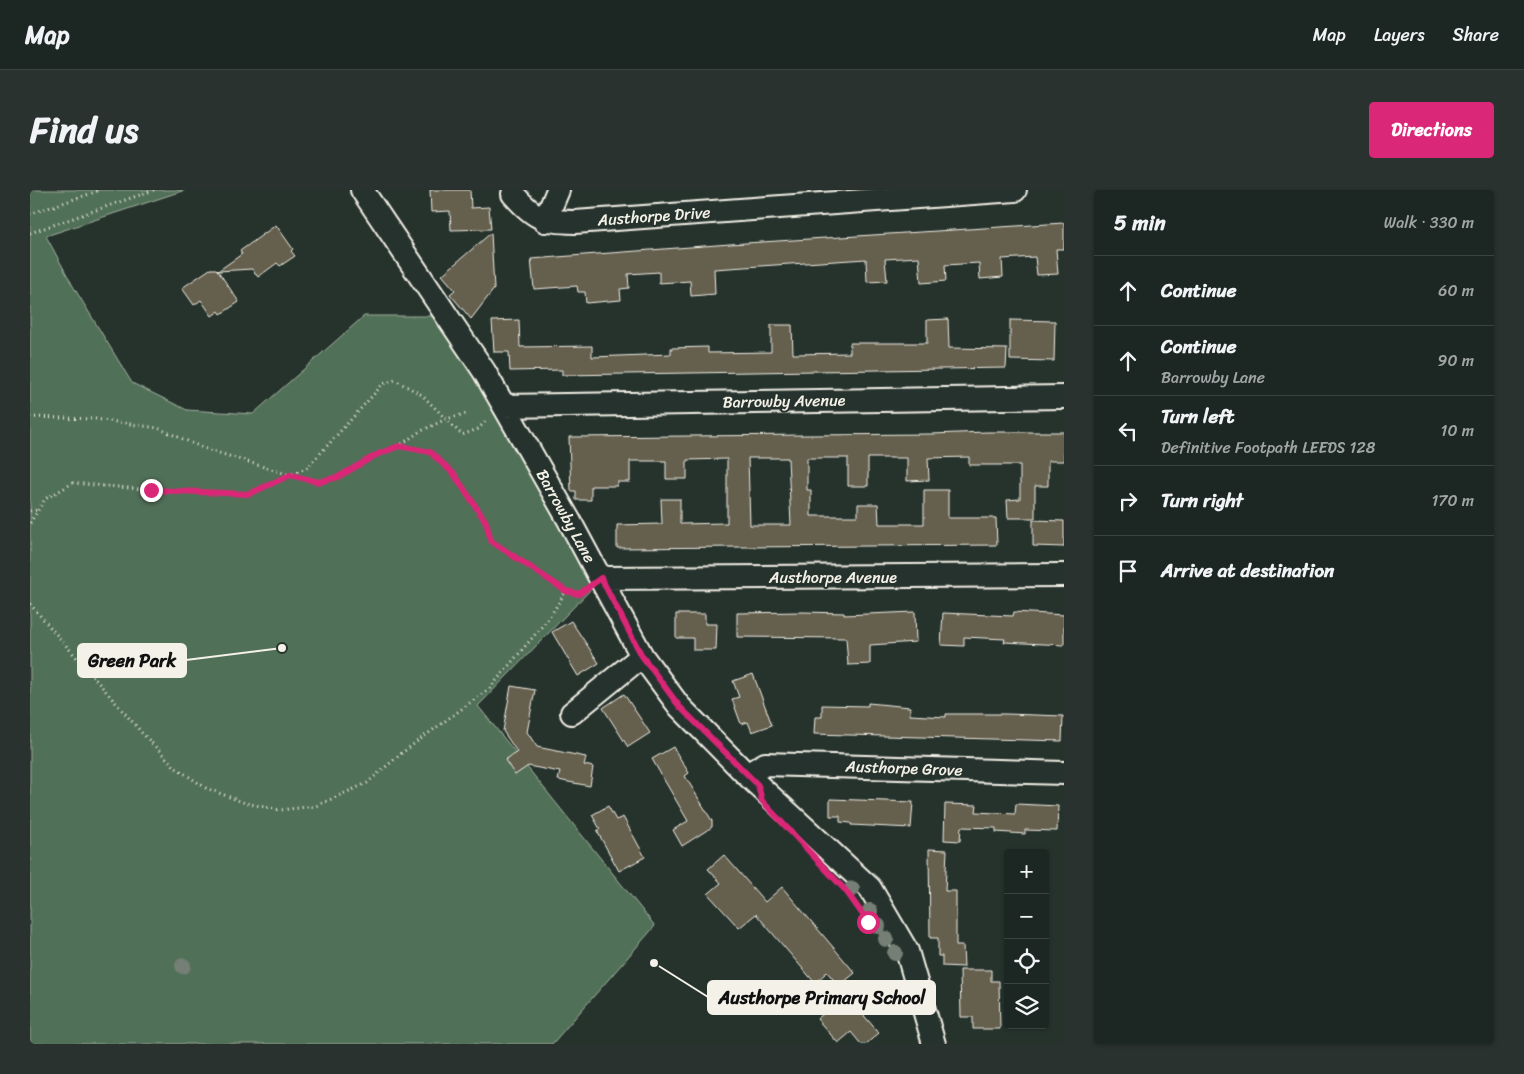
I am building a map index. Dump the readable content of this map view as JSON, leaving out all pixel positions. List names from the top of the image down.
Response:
{
  "streets": {
    "street": [
      "Austhorpe Drive",
      "Barrowby Avenue",
      "Barrowby Lane",
      "Austhorpe Avenue",
      "Austhorpe Grove"
    ]
  },
  "crossings": [
    ["Barrowby Avenue", "Barrowby Lane"],
    ["Barrowby Lane", "Austhorpe Avenue"],
    ["Barrowby Lane", "Austhorpe Grove"]
  ],
  "places": ["Green Park", "Austhorpe Primary School"],
  "page": {
    "header": "Map",
    "nav": ["Map", "Layers", "Share"],
    "title": "Find us",
    "buttons": "Directions",
    "heading": ["5 min", "Walk · 330 m"],
    "list": [
      ["Continue", "60 m"],
      ["Continue", "Barrowby Lane", "90 m"],
      ["Turn left", "Definitive Footpath LEEDS 128", "10 m"],
      ["Turn right", "170 m"],
      "Arrive at destination"
    ],
    "map_buttons": ["+", "−"]
  }
}
